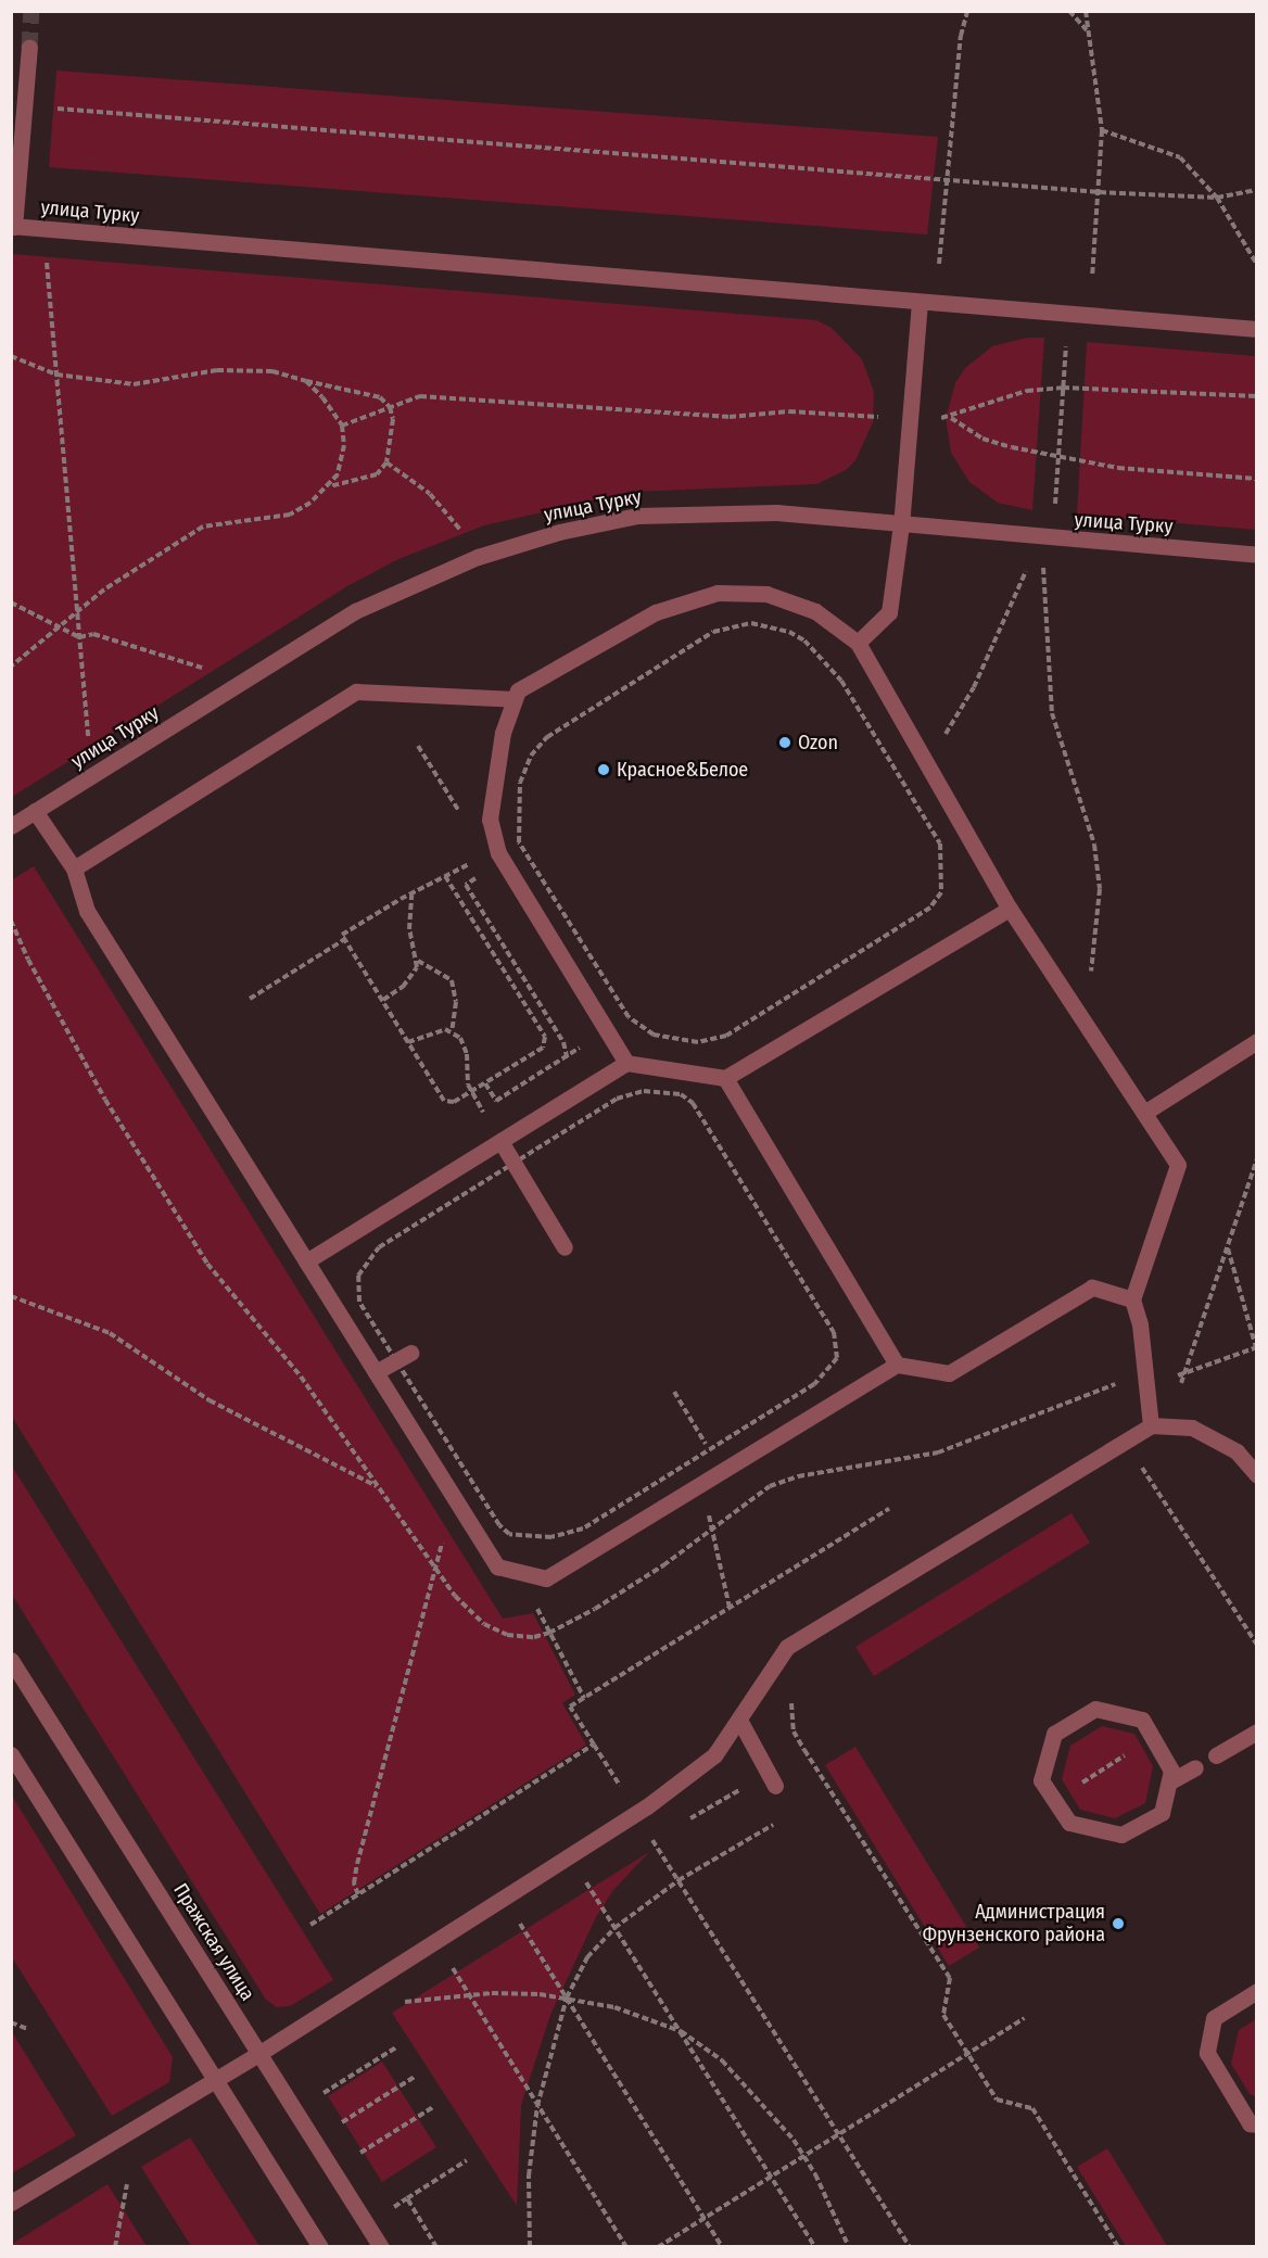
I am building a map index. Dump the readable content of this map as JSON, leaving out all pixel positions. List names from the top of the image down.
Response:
{
  "streets": {
    "street": ["улица Турку", "Пражская улица"]
  },
  "places": ["Ozon", "Красное&Белое", "Администрация Фрунзенского района"]
}
